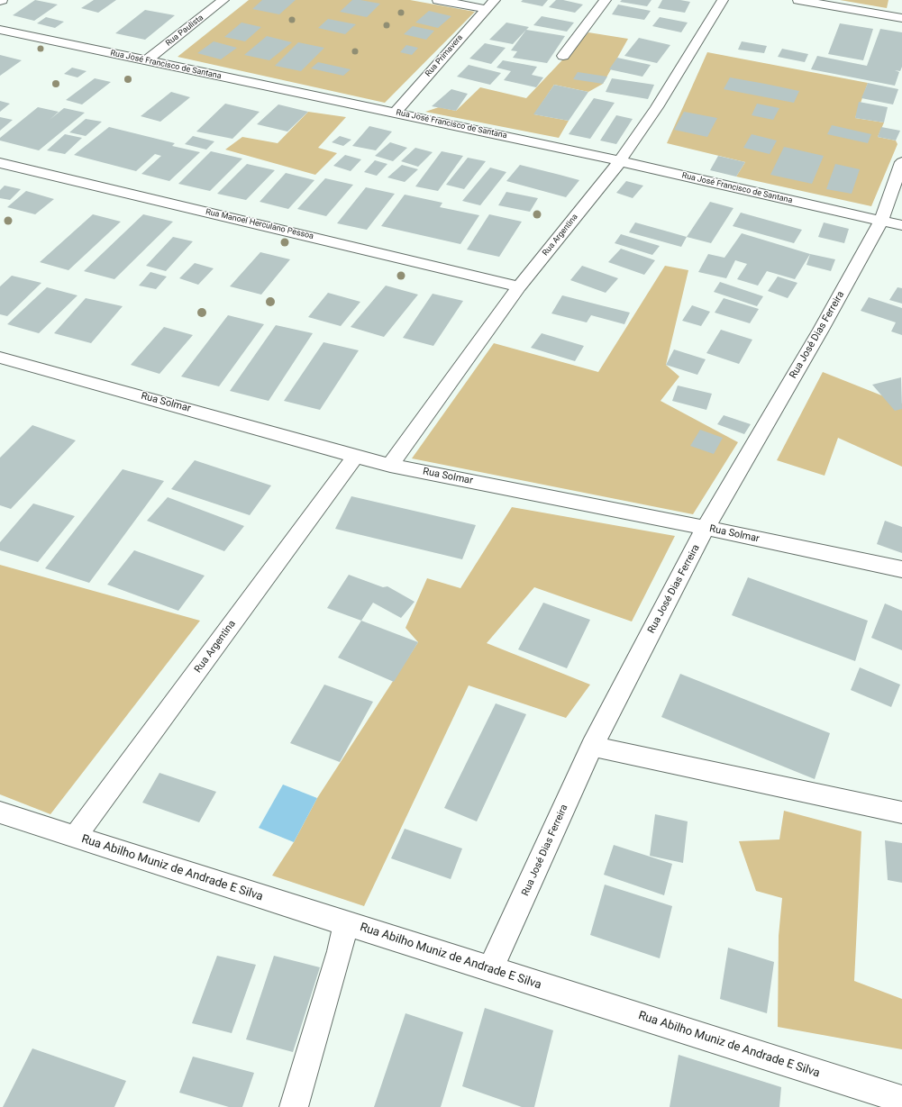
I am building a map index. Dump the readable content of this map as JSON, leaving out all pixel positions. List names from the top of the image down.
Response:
{
  "streets": {
    "street": [
      "Rua Paulista",
      "Rua Primavera",
      "Rua José Francisco de Santana",
      "Rua Manoel Herculano Pessoa",
      "Rua Argentina",
      "Rua José Dias Ferreira",
      "Rua Solmar",
      "Rua Abilho Muniz de Andrade E Silva"
    ]
  },
  "crossings": [
    ["Rua Paulista", "Rua José Francisco de Santana"],
    ["Rua Primavera", "Rua José Francisco de Santana"],
    ["Rua José Francisco de Santana", "Rua Argentina"],
    ["Rua José Francisco de Santana", "Rua José Dias Ferreira"],
    ["Rua Manoel Herculano Pessoa", "Rua Argentina"],
    ["Rua Argentina", "Rua Solmar"],
    ["Rua Argentina", "Rua Abilho Muniz de Andrade E Silva"],
    ["Rua José Dias Ferreira", "Rua Solmar"],
    ["Rua José Dias Ferreira", "Rua Abilho Muniz de Andrade E Silva"]
  ]
}
